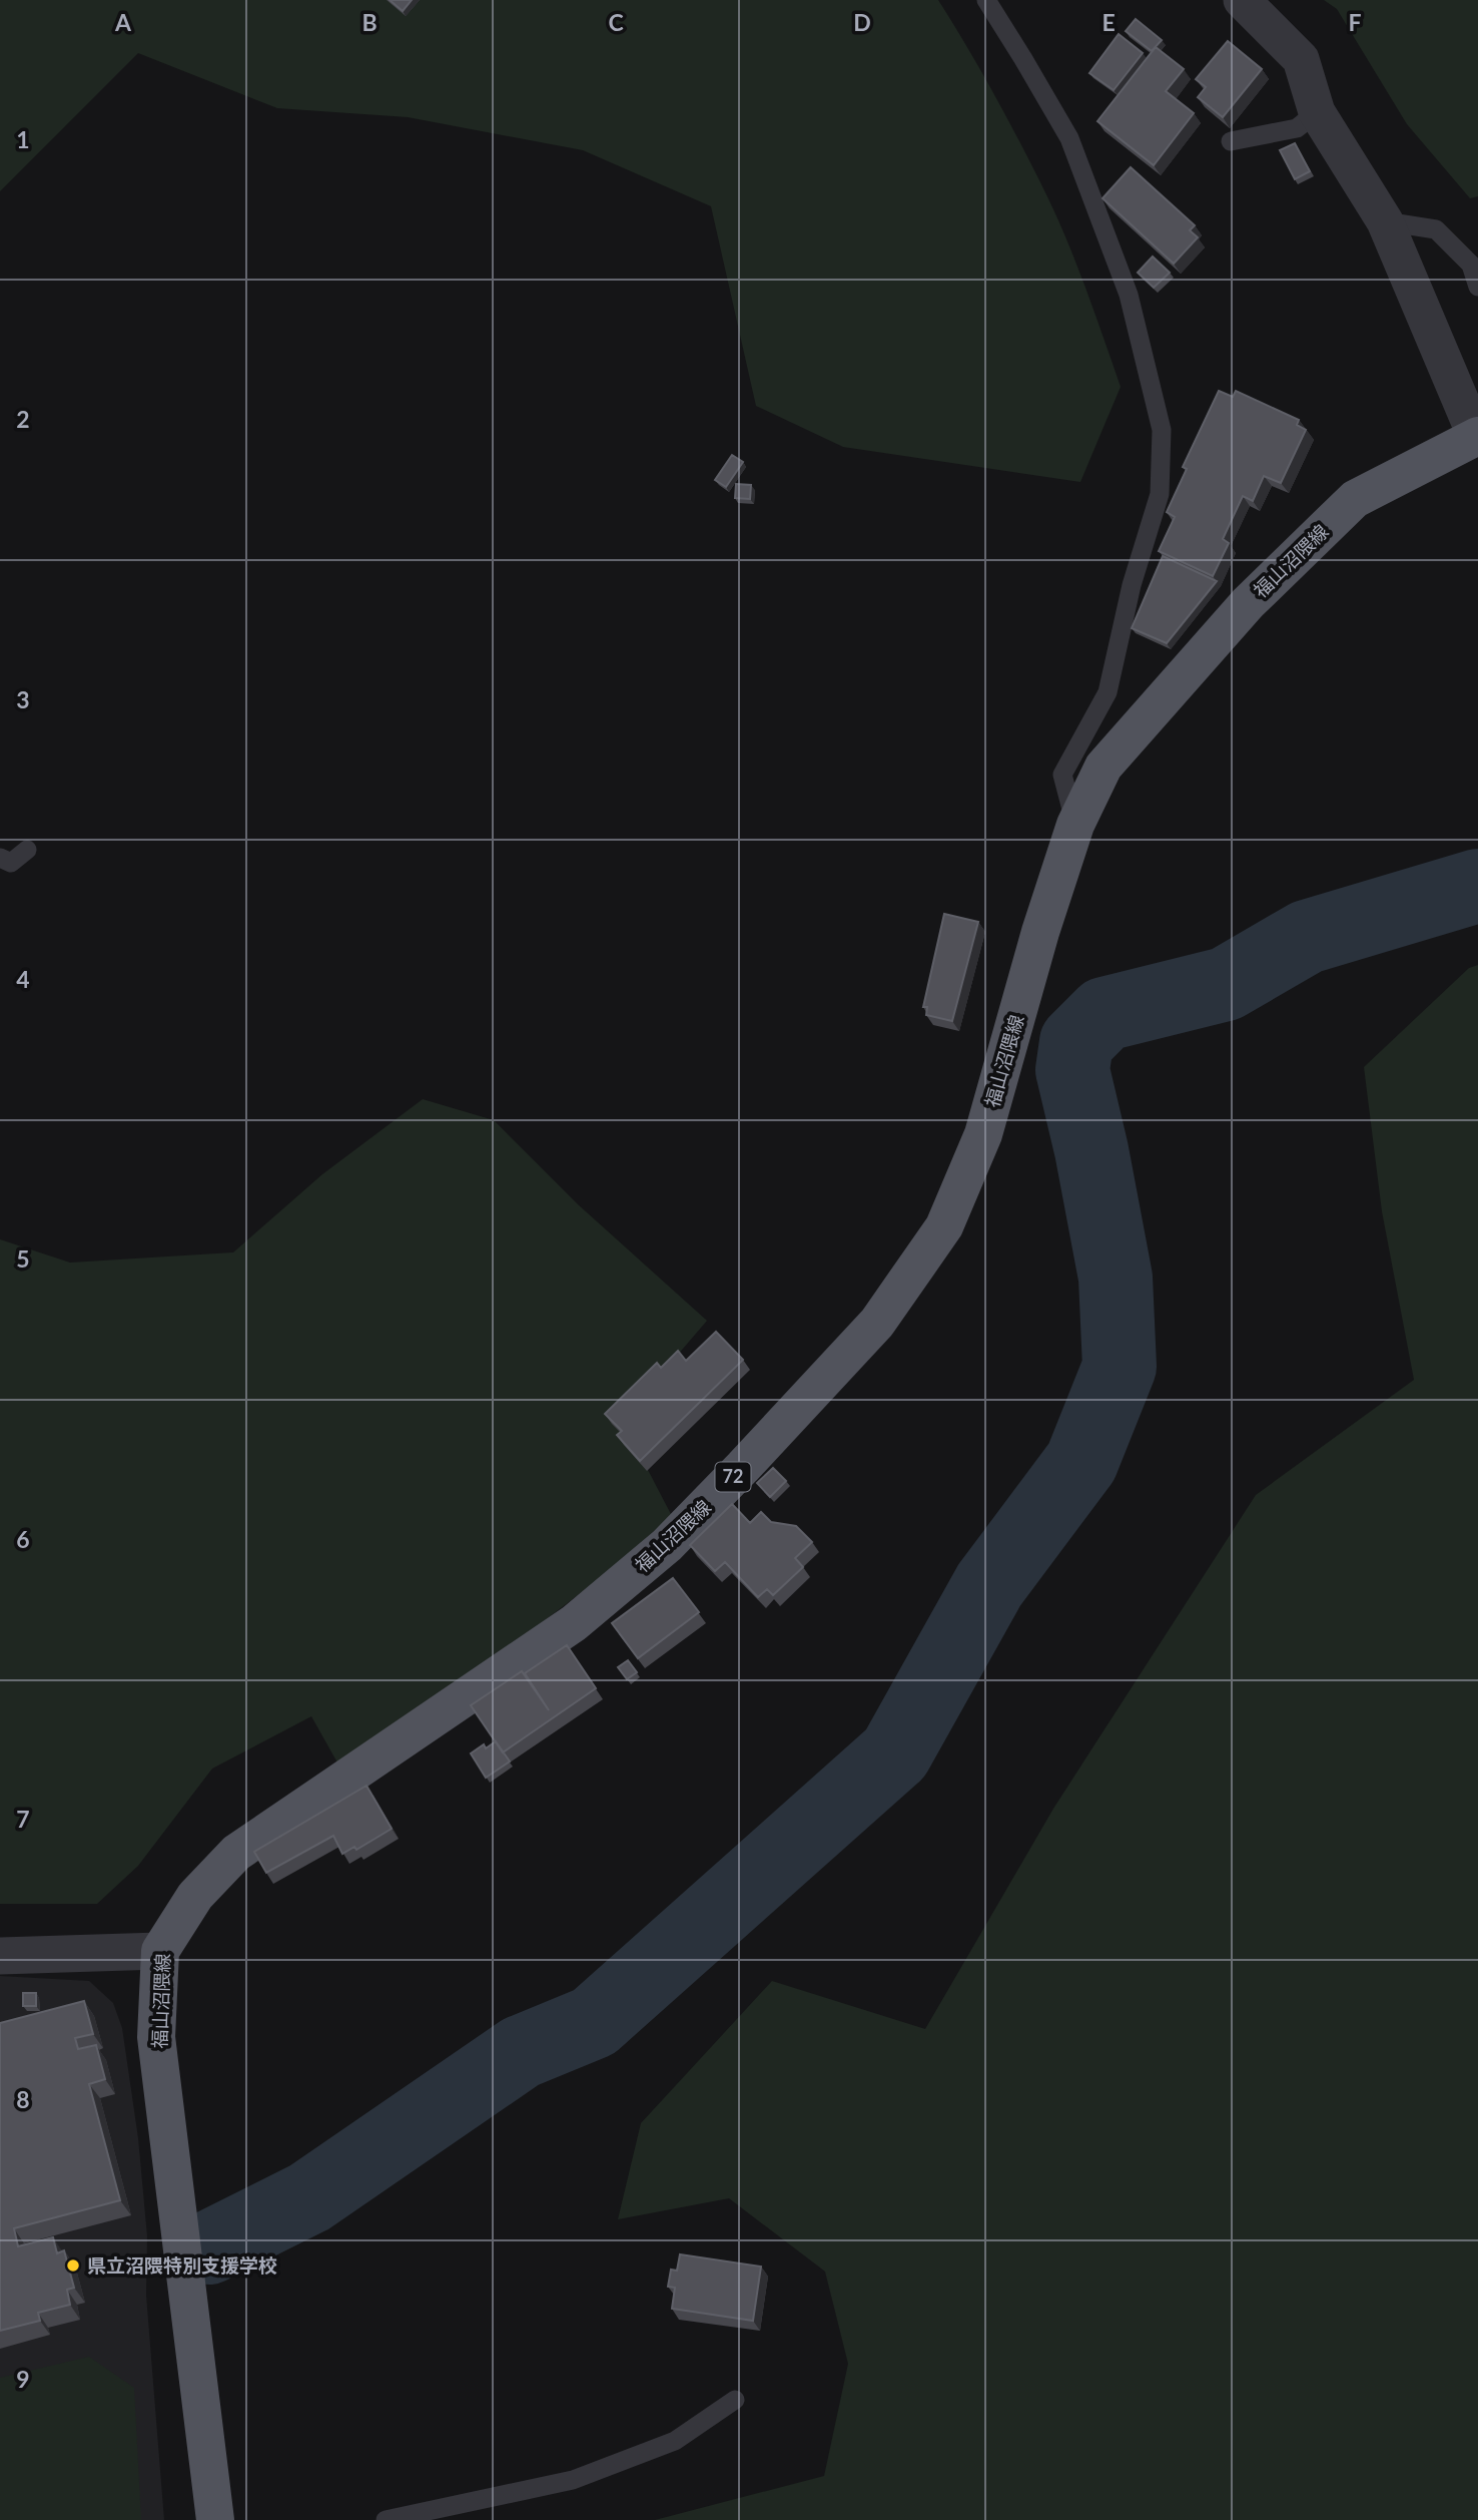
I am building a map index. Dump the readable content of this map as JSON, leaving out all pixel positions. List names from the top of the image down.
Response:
{
  "streets": {
    "main road": ["福山沼隈線", "72"]
  },
  "places": ["県立沼隈特別支援学校"],
  "grid": {
    "columns": [
      "A",
      "B",
      "C",
      "D",
      "E",
      "F"
    ],
    "rows": [
      "1",
      "2",
      "3",
      "4",
      "5",
      "6",
      "7",
      "8",
      "9"
    ]
  }
}
